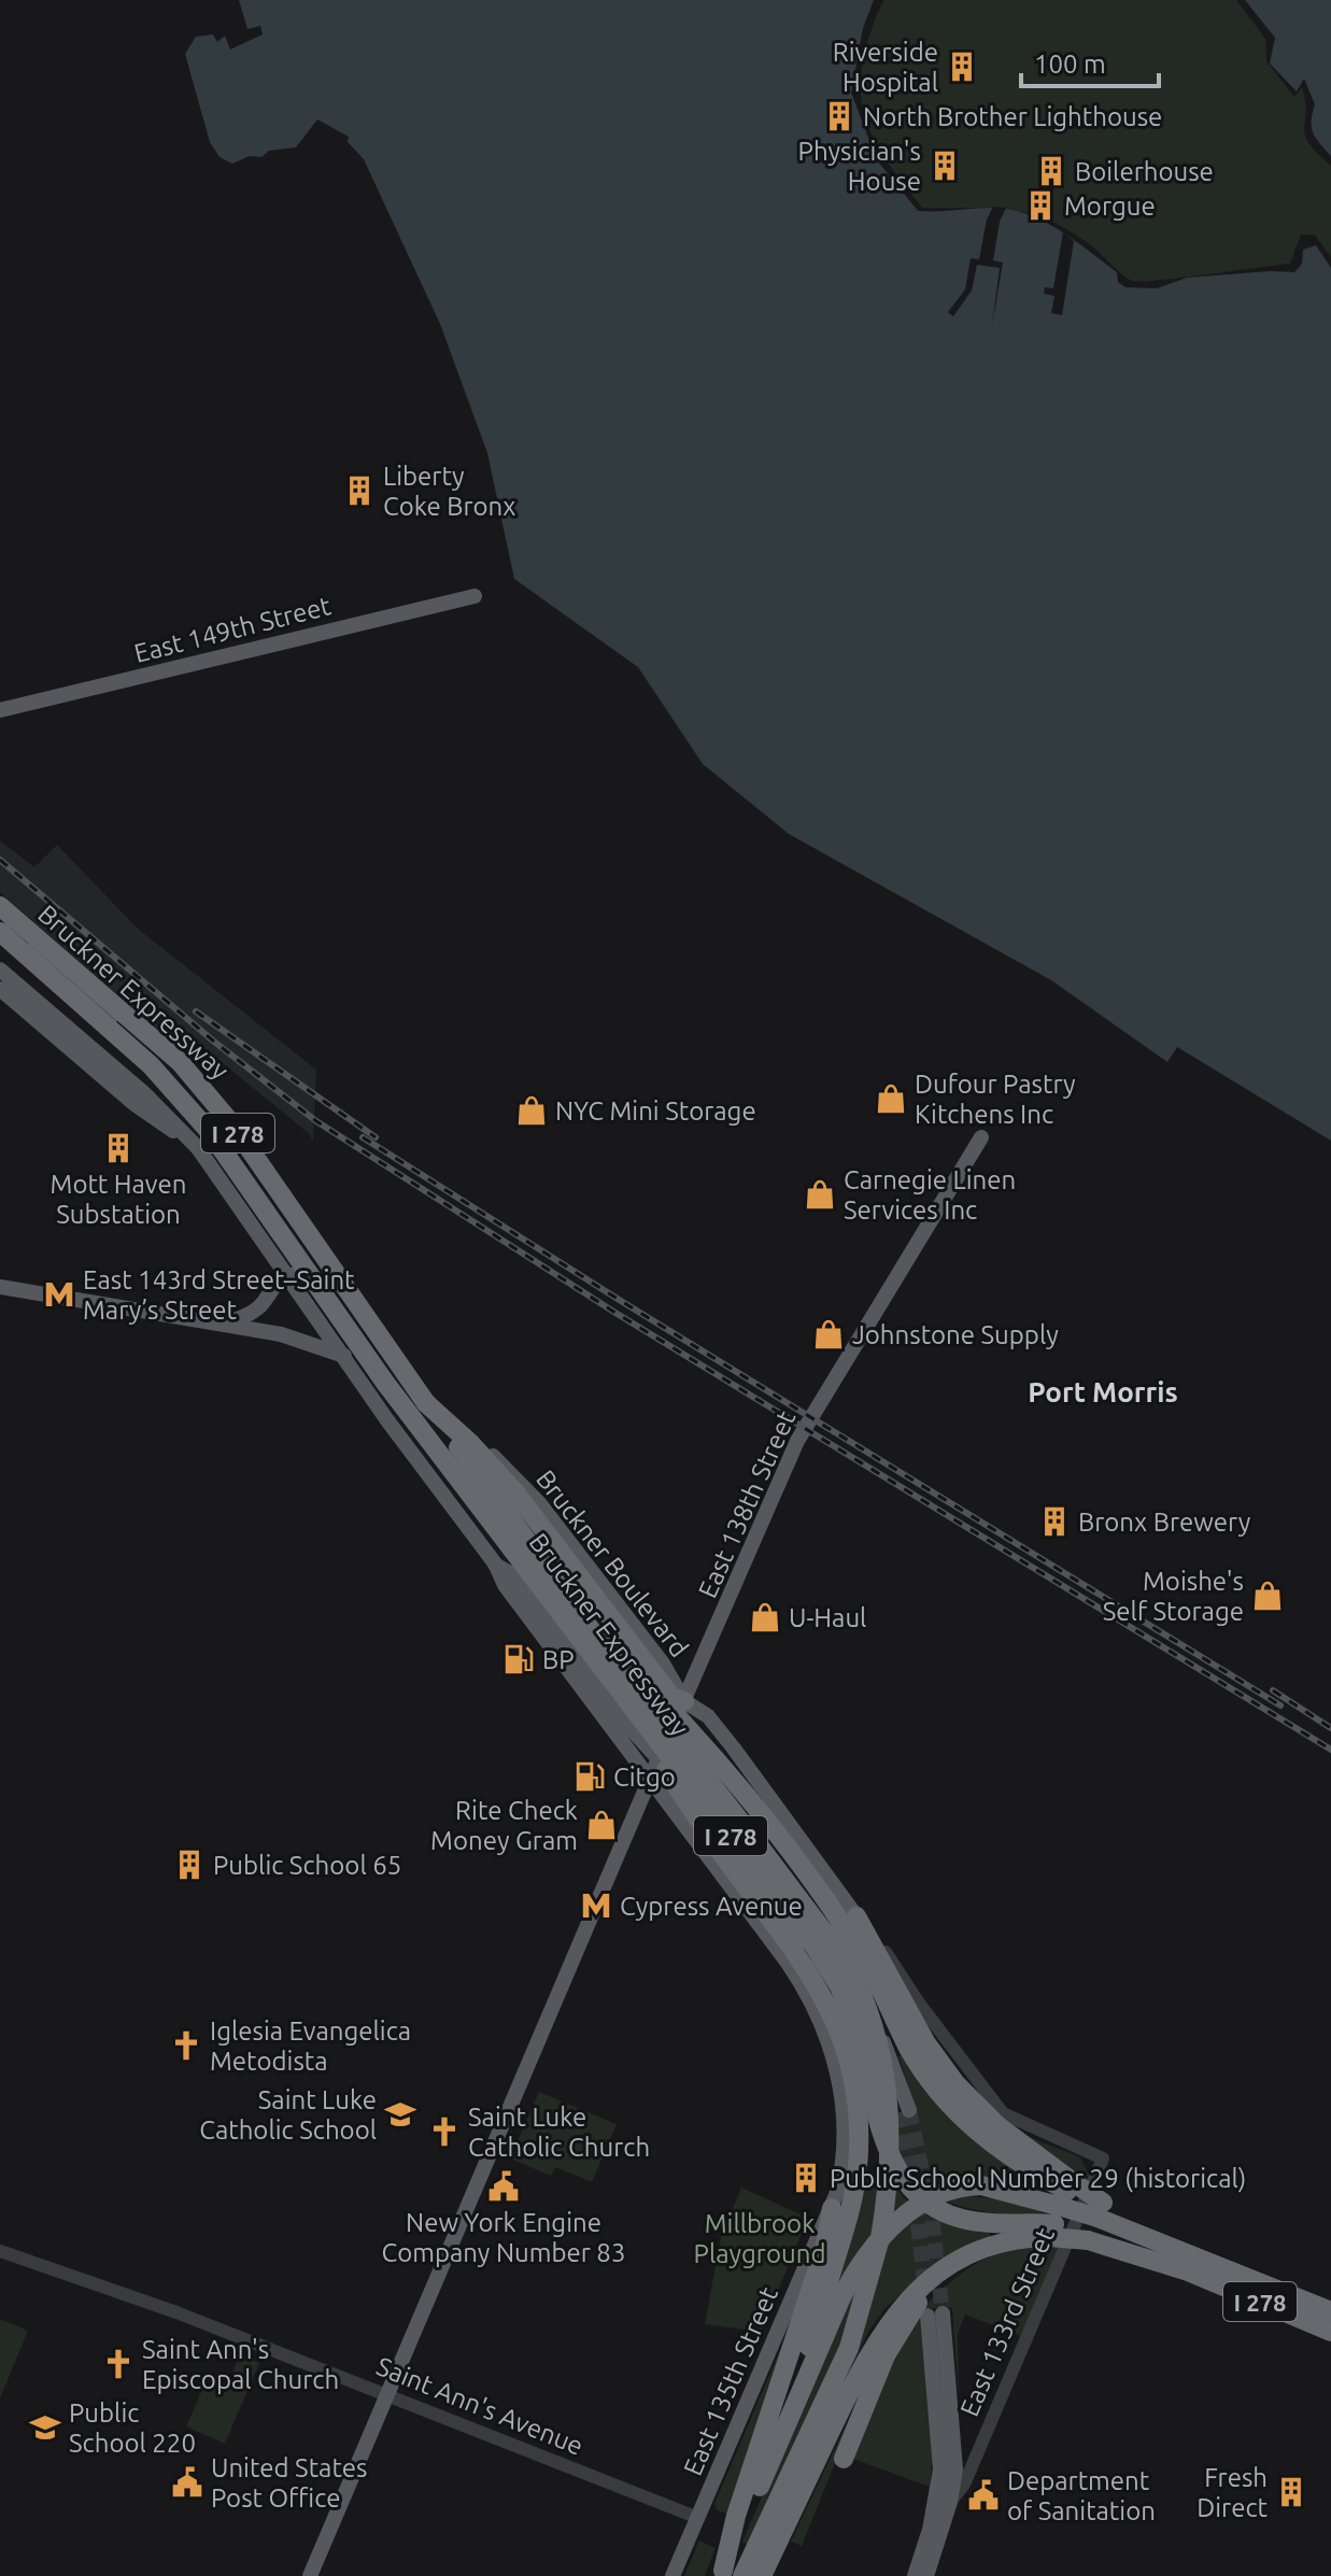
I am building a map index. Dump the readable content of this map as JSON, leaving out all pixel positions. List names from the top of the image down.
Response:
{
  "streets": {
    "highway": ["Bruckner Expressway", "I 278"],
    "main road": [
      "East 149th Street",
      "East 138th Street",
      "Bruckner Boulevard",
      "East 135th Street"
    ],
    "street": ["East 133rd Street", "Saint Ann's Avenue"]
  },
  "crossings": [
    ["Bruckner Expressway", "I 278"],
    ["East 138th Street", "Bruckner Boulevard"],
    ["East 138th Street", "East 135th Street"],
    ["East 138th Street", "Saint Ann's Avenue"],
    ["Bruckner Boulevard", "East 133rd Street"],
    ["East 135th Street", "Saint Ann's Avenue"]
  ],
  "districts": ["Port Morris"],
  "parks": ["Millbrook Playground"],
  "places": {
    "building": [
      "Riverside Hospital",
      "North Brother Lighthouse",
      "Physician's House",
      "Boilerhouse",
      "Morgue",
      "Liberty Coke Bronx",
      "Mott Haven Substation",
      "Bronx Brewery",
      "Public School 65",
      "Public School Number 29 (historical)",
      "Fresh Direct"
    ],
    "shop": [
      "Dufour Pastry Kitchens Inc",
      "NYC Mini Storage",
      "Carnegie Linen Services Inc",
      "Johnstone Supply",
      "Moishe's Self Storage",
      "U-Haul",
      "Rite Check Money Gram"
    ],
    "metro station": ["East 143rd Street–Saint Mary’s Street", "Cypress Avenue"],
    "fuel station": ["BP", "Citgo"],
    "church": ["Iglesia Evangelica Metodista", "Saint Luke Catholic Church", "Saint Ann's Episcopal Church"],
    "school or university": ["Saint Luke Catholic School", "Public School 220"],
    "public building": ["New York Engine Company Number 83", "United States Post Office", "Department of Sanitation"]
  },
  "scale_bar": "100 m"
}
